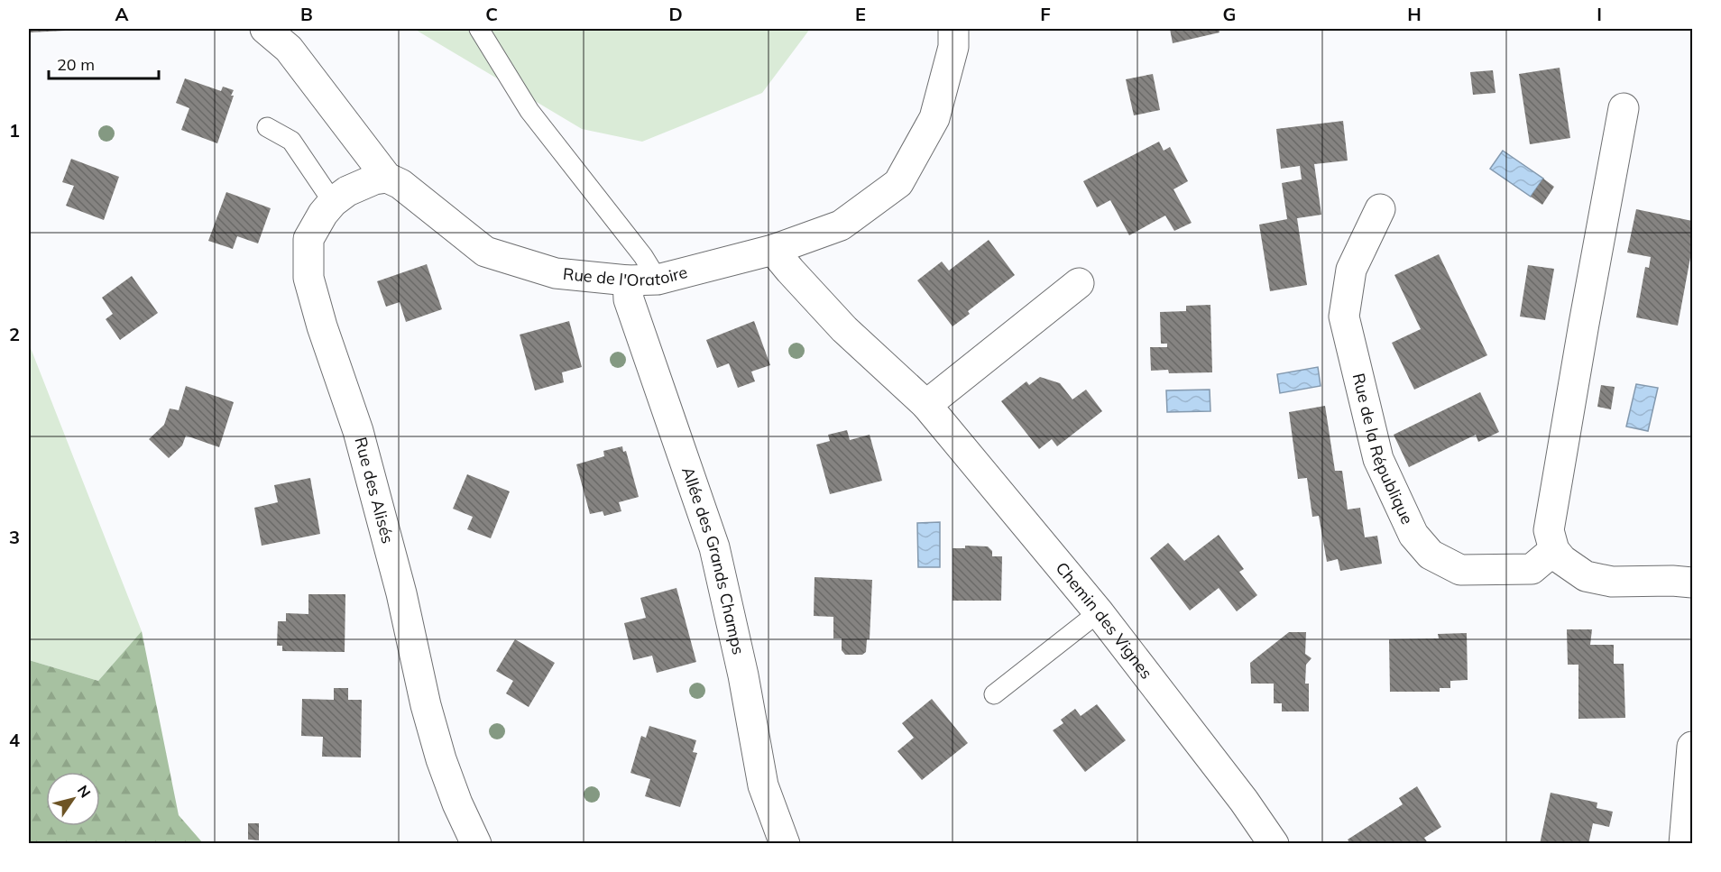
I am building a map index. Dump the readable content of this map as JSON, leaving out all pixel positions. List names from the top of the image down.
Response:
{
  "streets": {
    "street": [
      "Rue de l'Oratoire",
      "Rue de la République",
      "Rue des Alisés",
      "Allée des Grands Champs",
      "Chemin des Vignes"
    ]
  },
  "crossings": [
    ["Rue de l'Oratoire", "Rue des Alisés"],
    ["Rue de l'Oratoire", "Allée des Grands Champs"],
    ["Rue de l'Oratoire", "Chemin des Vignes"]
  ],
  "scale_bar": "20 m",
  "north": "top right",
  "grid": {
    "columns": [
      "A",
      "B",
      "C",
      "D",
      "E",
      "F",
      "G",
      "H",
      "I"
    ],
    "rows": [
      "1",
      "2",
      "3",
      "4"
    ]
  }
}
